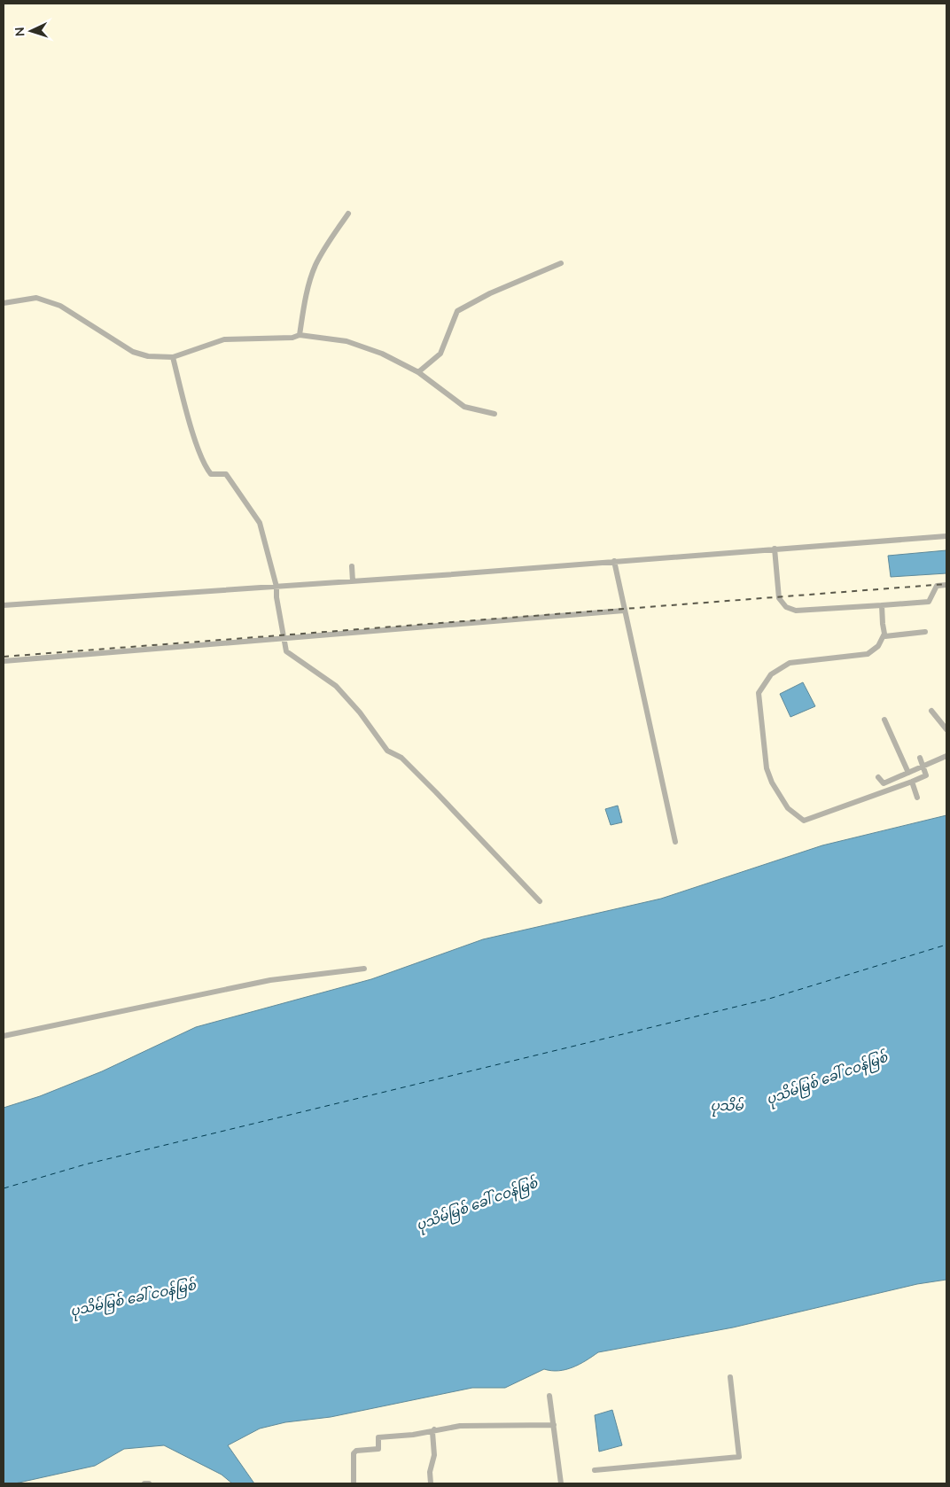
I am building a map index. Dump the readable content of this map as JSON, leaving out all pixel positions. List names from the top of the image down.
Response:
{
  "water": ["ပုသိမ်မြစ် ခေါ် ငဝန်မြစ်", "ပုသိမ်"],
  "north": "left"
}
